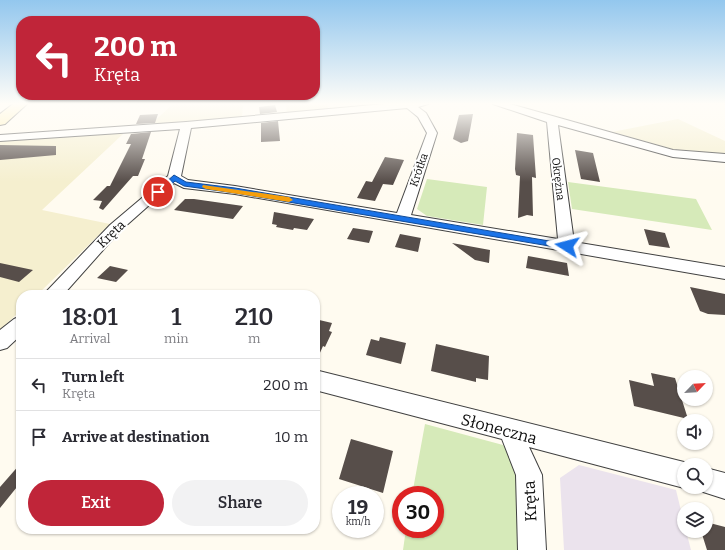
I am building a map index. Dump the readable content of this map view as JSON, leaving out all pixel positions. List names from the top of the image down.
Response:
{
  "streets": {
    "street": [
      "Krótka",
      "Okrężna",
      "Kręta",
      "Słoneczna"
    ]
  },
  "crossings": [
    ["Kręta", "Słoneczna"]
  ],
  "north": "top right",
  "page": {
    "turn": ["200 m", "Kręta"],
    "eta": [
      "18:01",
      "Arrival",
      "1",
      "min",
      "210",
      "m"
    ],
    "list": [
      {
        "name": "Turn left",
        "note": "Kręta",
        "value": "200 m"
      },
      {
        "name": "Arrive at destination",
        "value": "10 m"
      }
    ],
    "buttons": ["Exit", "Share"],
    "speed": "19 km/h",
    "limit": "30"
  }
}
